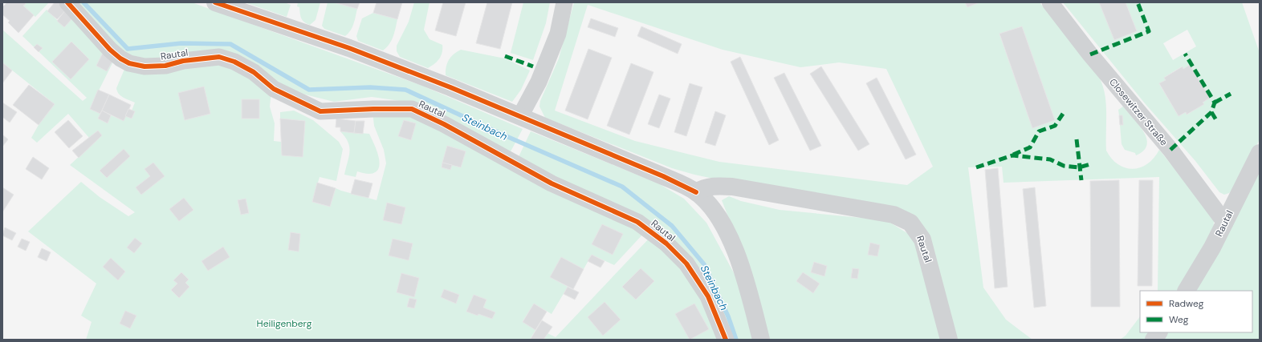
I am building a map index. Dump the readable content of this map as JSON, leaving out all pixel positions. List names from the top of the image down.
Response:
{
  "streets": {
    "street": ["Rautal", "Closewitzer Straße"]
  },
  "crossings": [
    ["Rautal", "Closewitzer Straße"]
  ],
  "water": ["Steinbach"],
  "parks": ["Heiligenberg"],
  "legend": ["Radweg", "Weg"]
}
